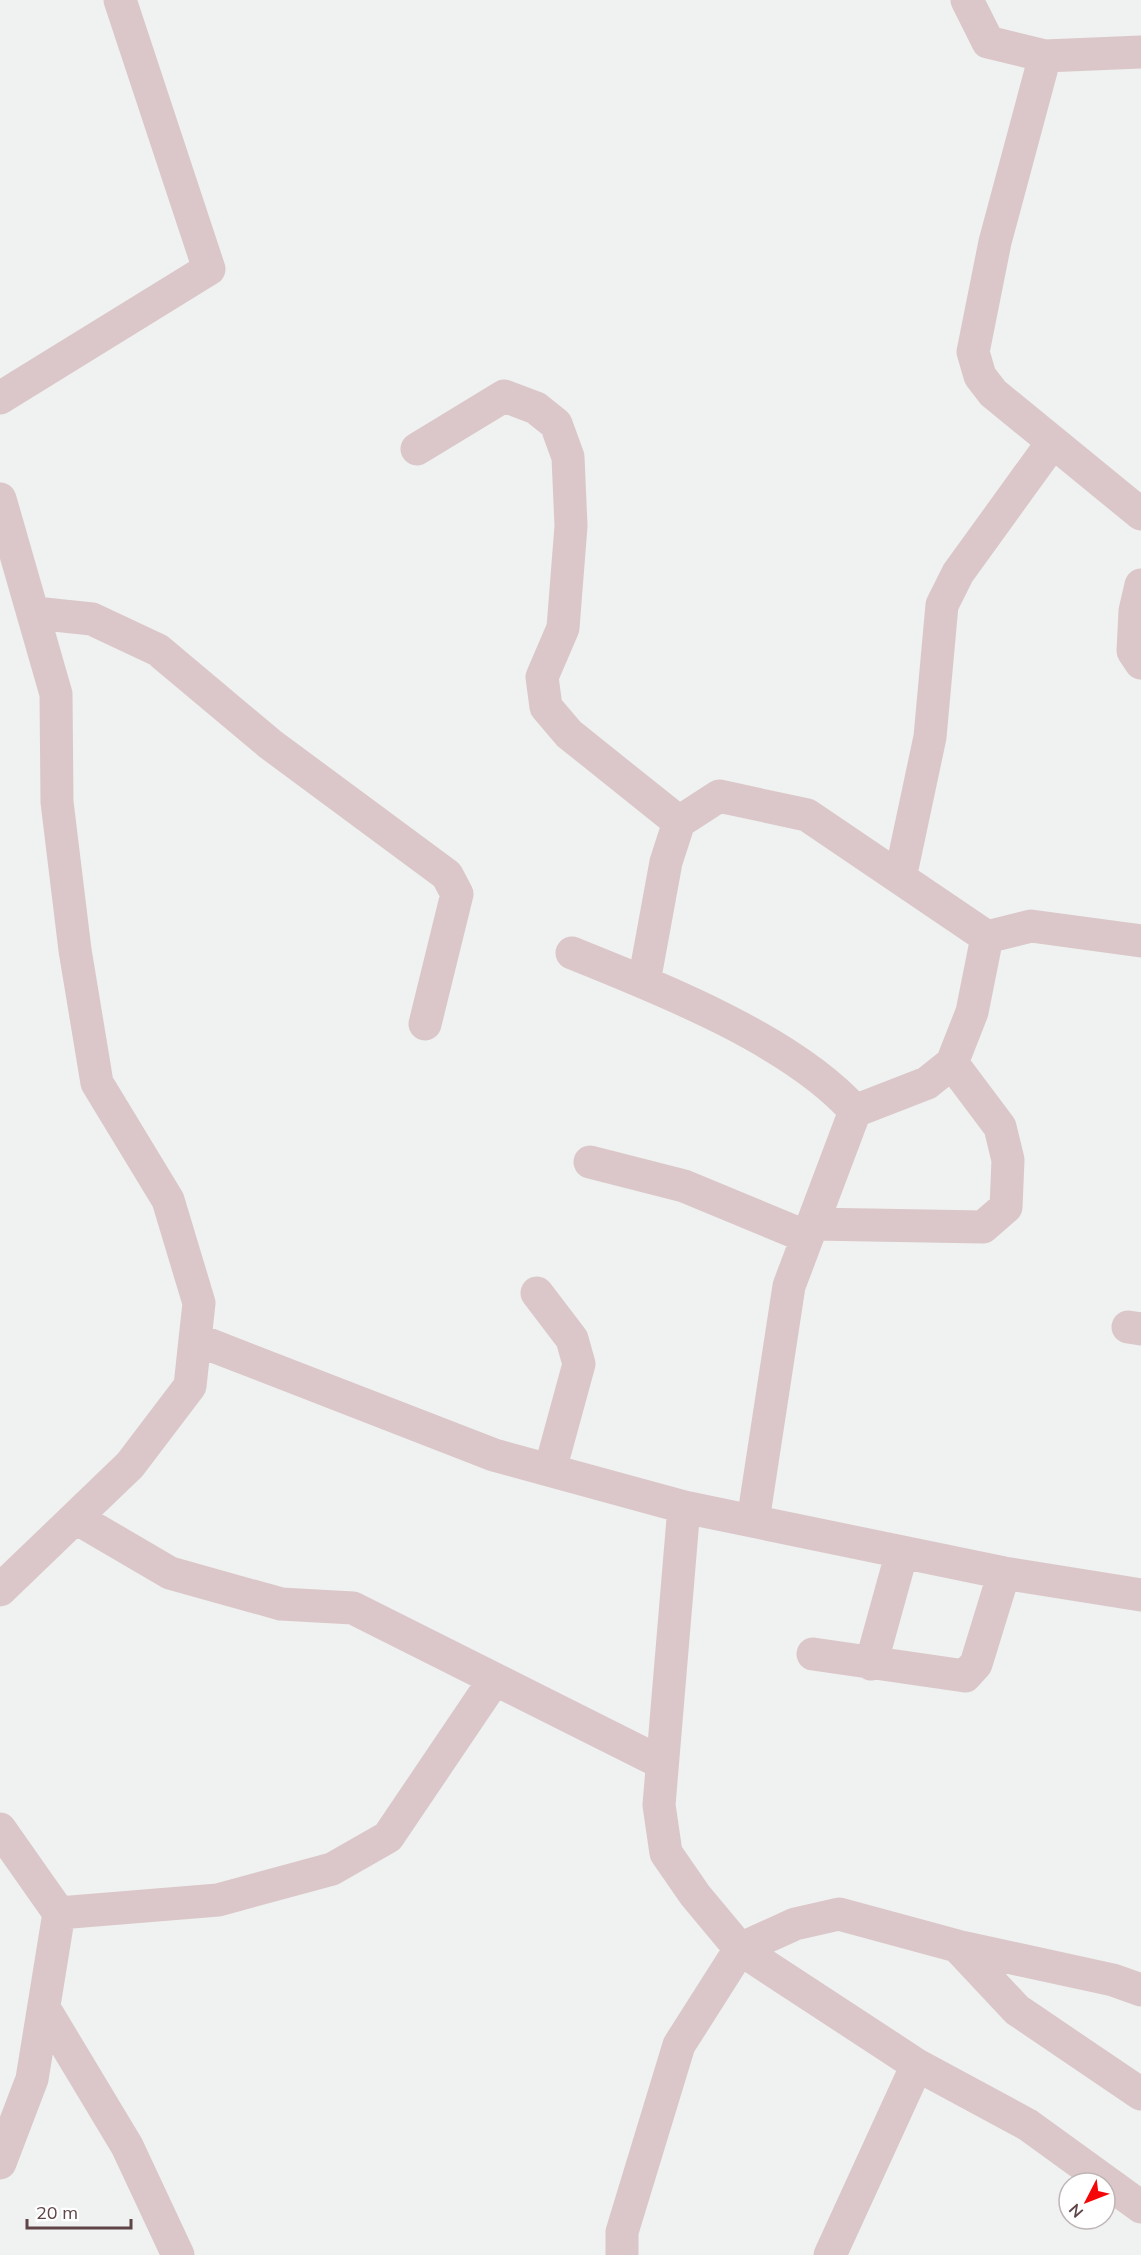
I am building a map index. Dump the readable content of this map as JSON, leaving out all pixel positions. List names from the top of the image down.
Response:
{
  "scale_bar": "20 m",
  "north": "bottom left"
}
